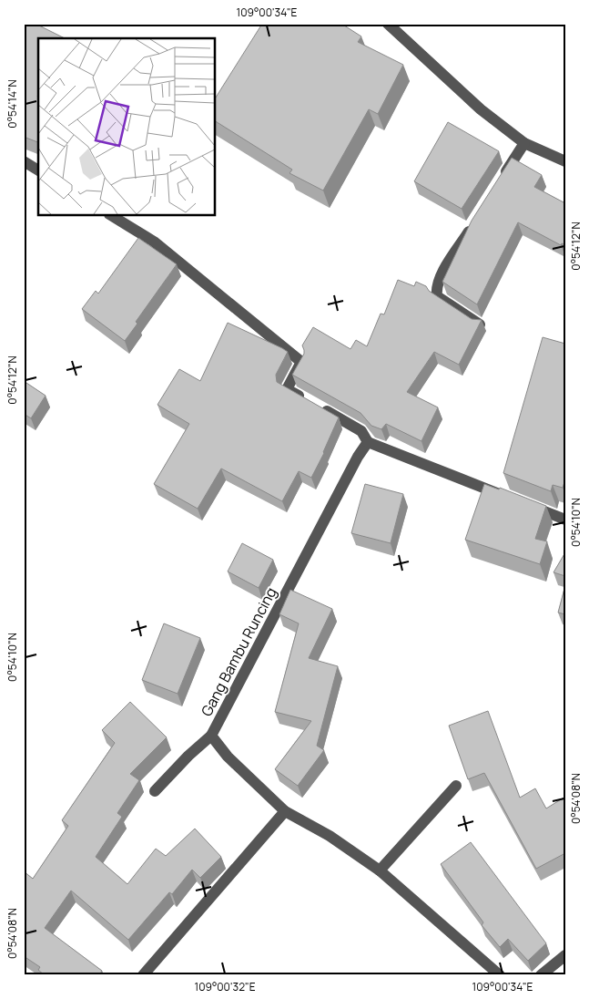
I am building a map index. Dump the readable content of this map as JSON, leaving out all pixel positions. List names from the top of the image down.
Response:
{
  "streets": {
    "street": ["Gang Bambu Runcing"]
  },
  "coordinates": [
    "109°00'34\"E",
    "0°54'14\"N",
    "0°54'12\"N",
    "0°54'10\"N",
    "0°54'08\"N",
    "109°00'32\"E"
  ]
}
